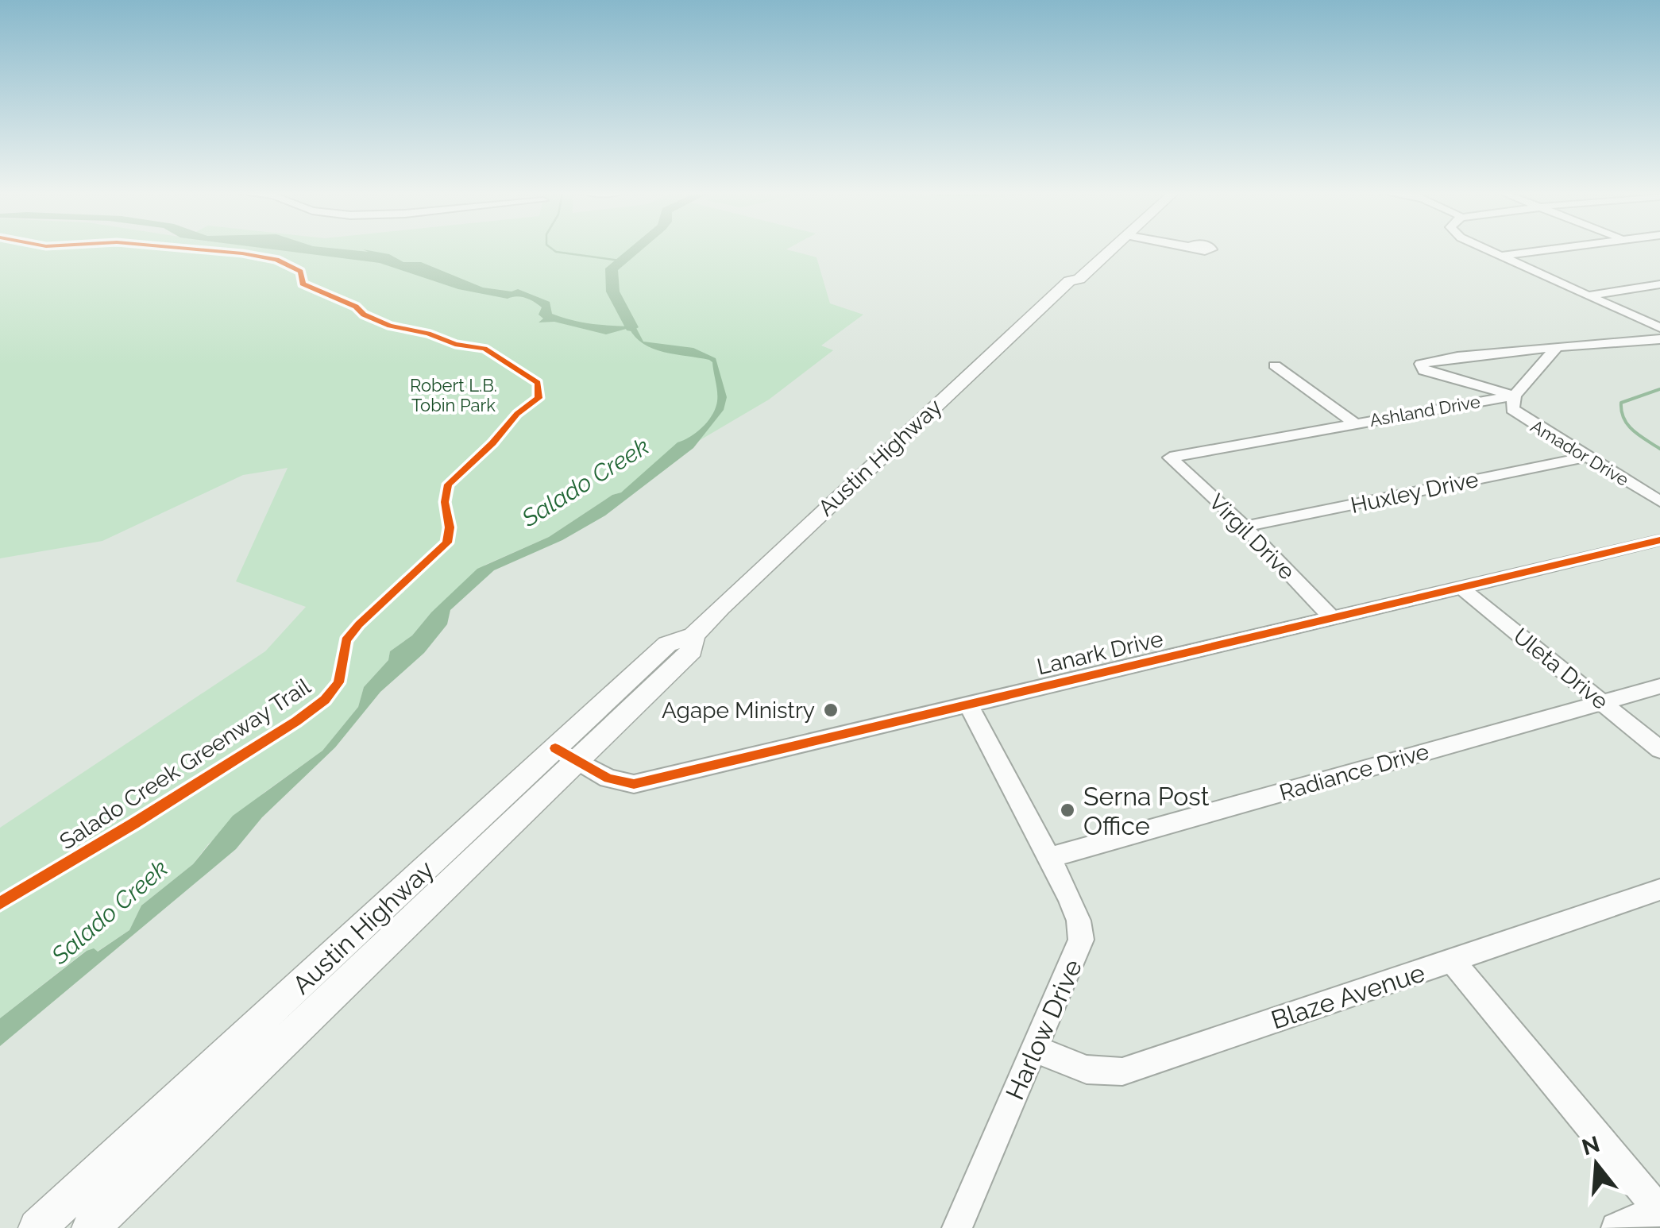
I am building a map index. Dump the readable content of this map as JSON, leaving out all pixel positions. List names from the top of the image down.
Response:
{
  "streets": {
    "main road": ["Austin Highway"],
    "street": [
      "Ashland Drive",
      "Amador Drive",
      "Huxley Drive",
      "Virgil Drive",
      "Lanark Drive",
      "Uleta Drive",
      "Radiance Drive",
      "Blaze Avenue",
      "Harlow Drive"
    ],
    "cycle path": ["Salado Creek Greenway Trail"]
  },
  "crossings": [
    ["Ashland Drive", "Amador Drive"],
    ["Ashland Drive", "Virgil Drive"],
    ["Amador Drive", "Huxley Drive"],
    ["Austin Highway", "Lanark Drive"],
    ["Huxley Drive", "Virgil Drive"],
    ["Virgil Drive", "Lanark Drive"],
    ["Lanark Drive", "Uleta Drive"],
    ["Lanark Drive", "Harlow Drive"],
    ["Uleta Drive", "Radiance Drive"],
    ["Radiance Drive", "Harlow Drive"],
    ["Blaze Avenue", "Harlow Drive"]
  ],
  "water": ["Salado Creek"],
  "parks": ["Robert L.B. Tobin Park"],
  "places": ["Agape Ministry", "Serna Post Office"],
  "north": "top"
}
